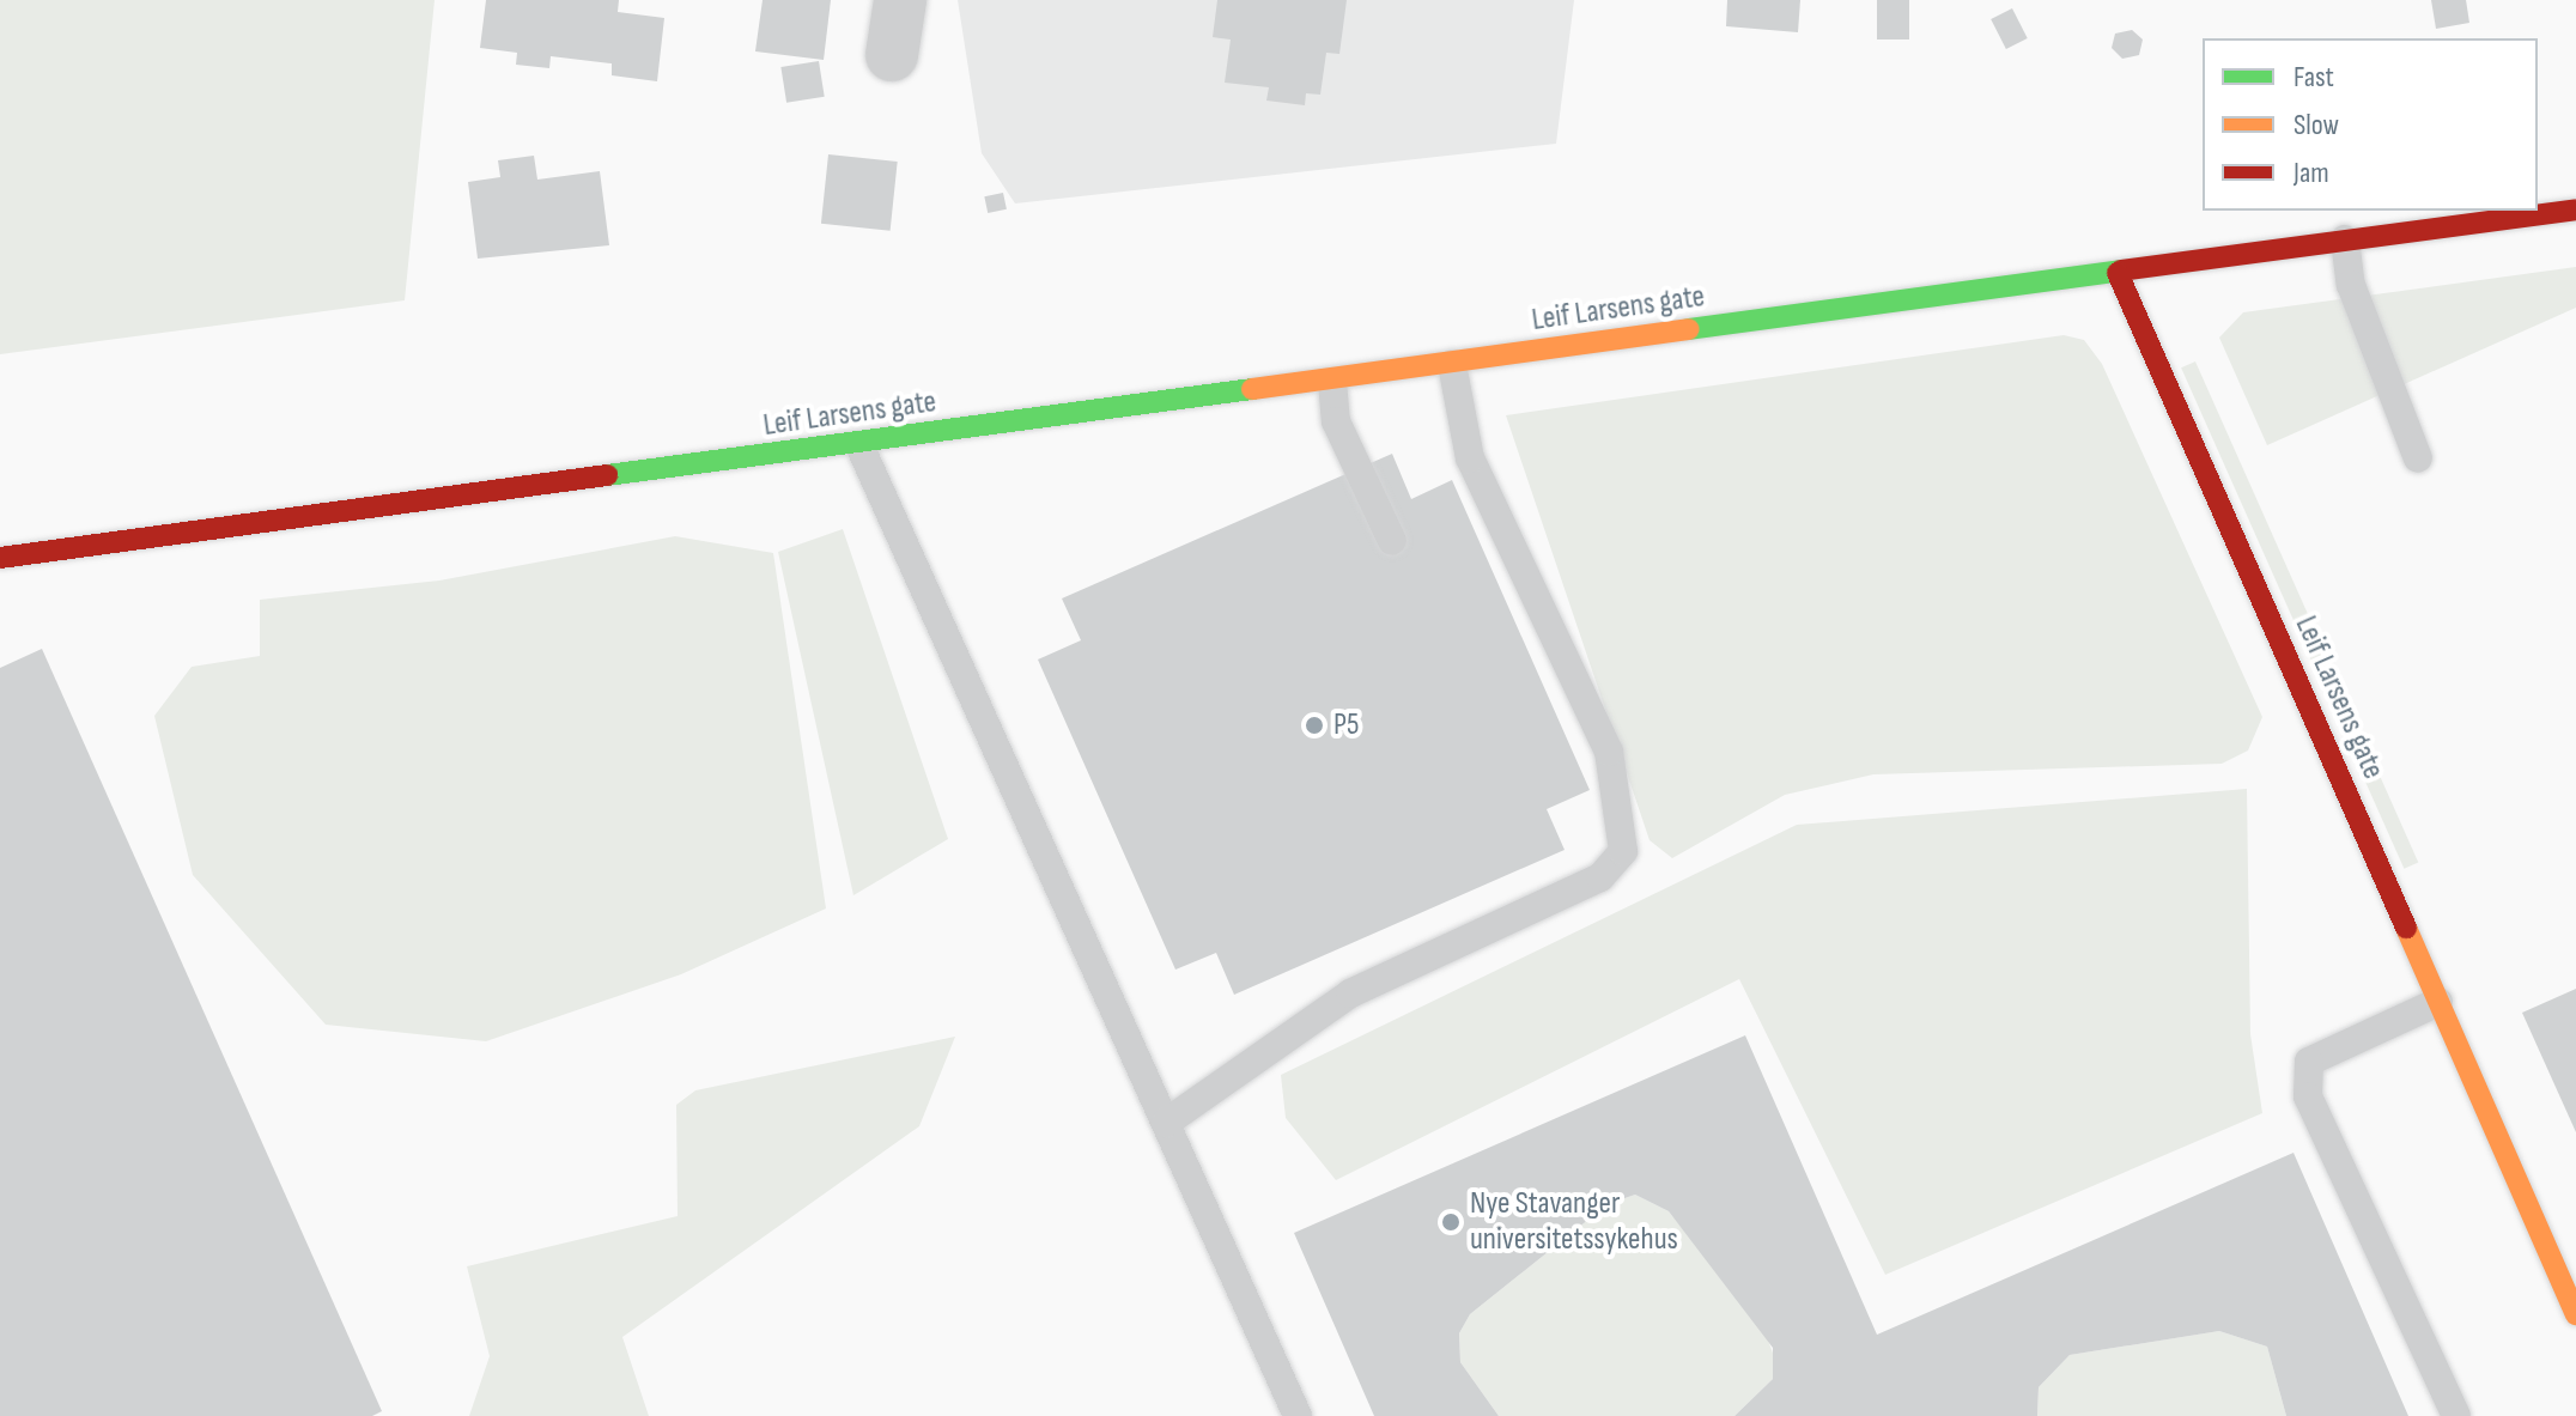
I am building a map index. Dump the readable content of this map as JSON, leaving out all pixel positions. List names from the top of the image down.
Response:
{
  "streets": {
    "street": ["Leif Larsens gate"]
  },
  "places": ["P5", "Nye Stavanger universitetssykehus"],
  "legend": ["Fast", "Slow", "Jam"]
}
